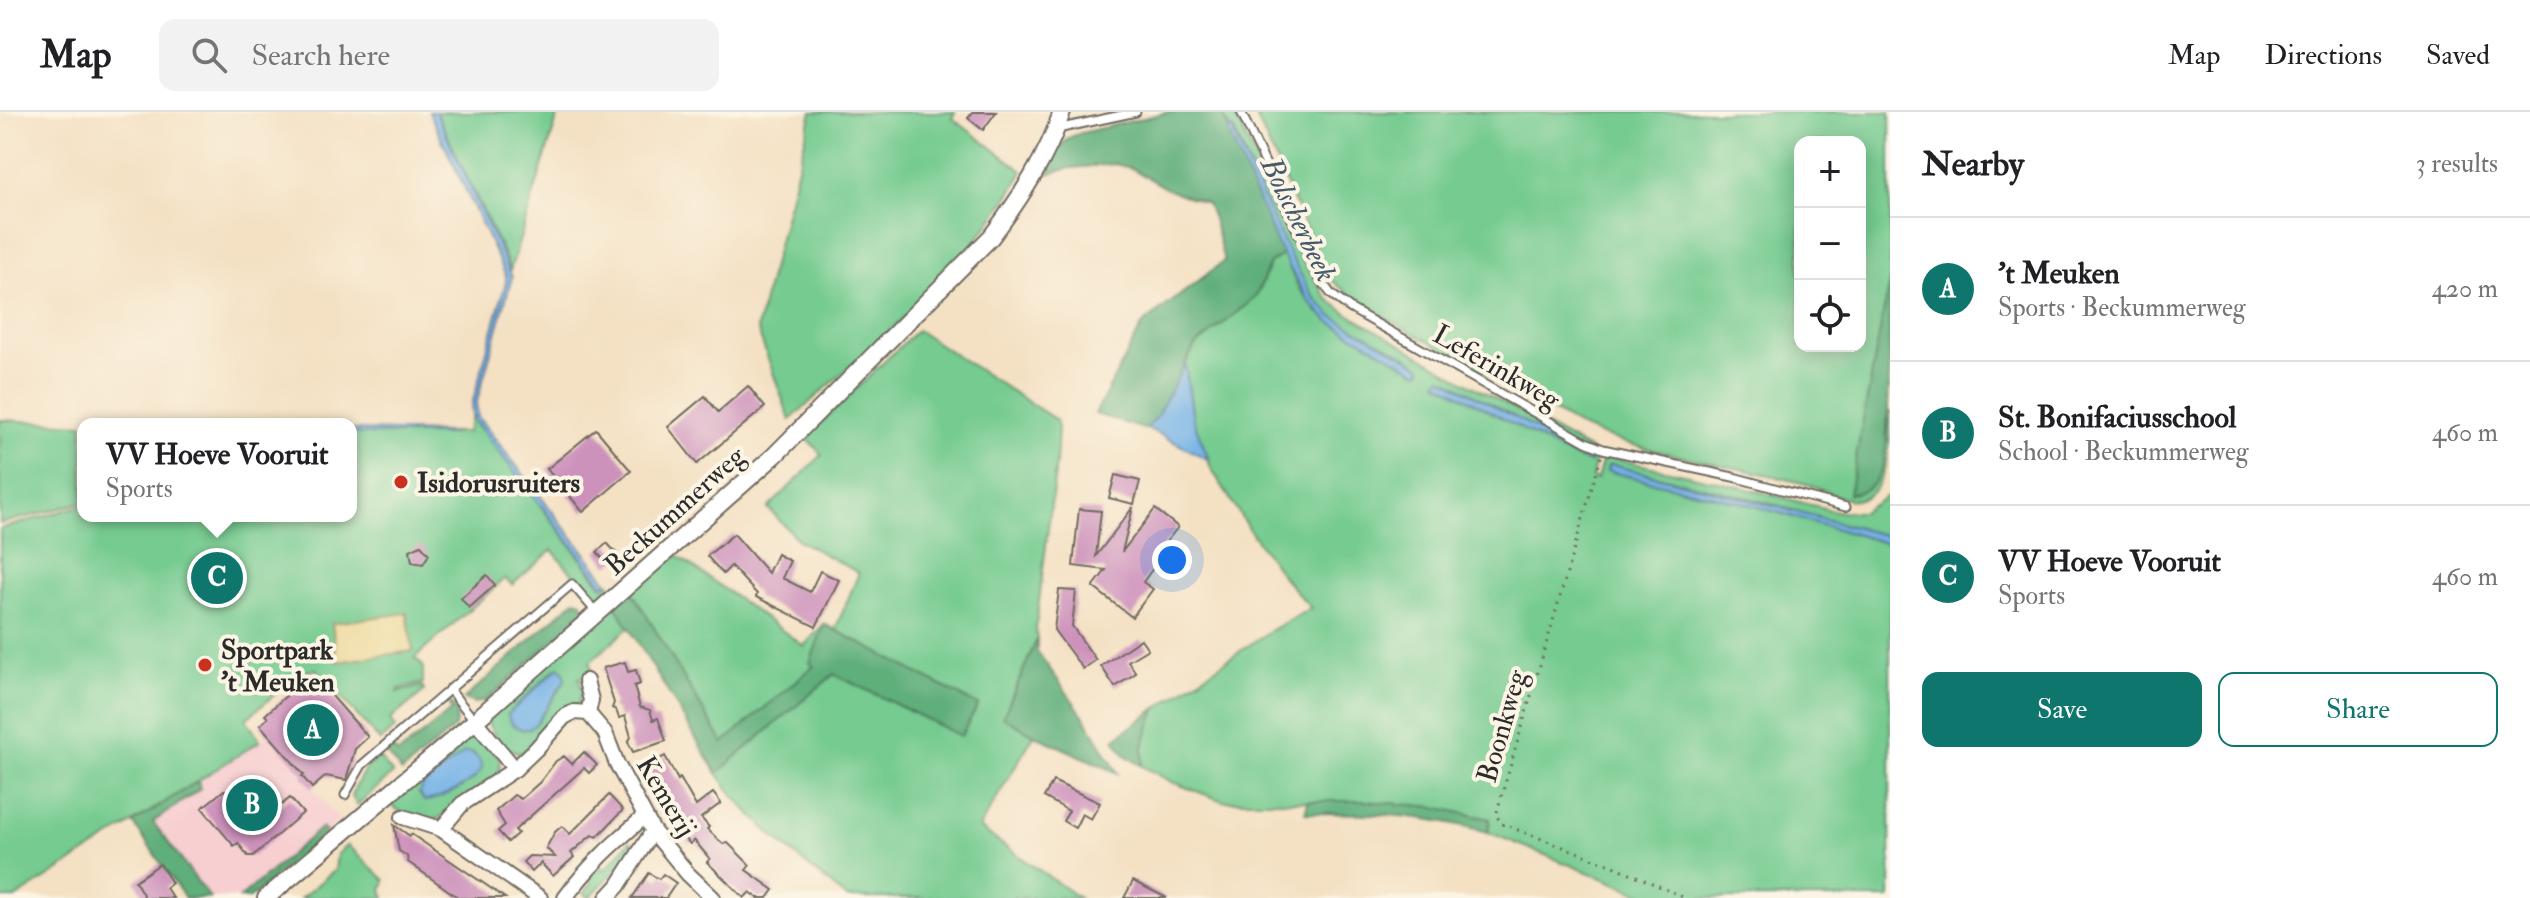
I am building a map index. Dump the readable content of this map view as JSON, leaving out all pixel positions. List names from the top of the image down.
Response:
{
  "streets": {
    "street": ["Beckummerweg", "Kemerij"],
    "lane": ["Leferinkweg"],
    "path": ["Boonkweg"]
  },
  "crossings": [
    ["Leferinkweg", "Boonkweg"]
  ],
  "water": ["Bolscherbeek"],
  "places": ["Isidorusruiters", "Sportpark 't Meuken"],
  "page": {
    "header": "Map",
    "search": "Search here",
    "nav": ["Map", "Directions", "Saved"],
    "heading": ["Nearby", "3 results"],
    "map_buttons": ["+", "−"],
    "list": [
      {
        "mark": "A",
        "name": "'t Meuken",
        "note": "Sports · Beckummerweg",
        "value": "420 m"
      },
      {
        "mark": "B",
        "name": "St. Bonifaciusschool",
        "note": "School · Beckummerweg",
        "value": "460 m"
      },
      {
        "mark": "C",
        "name": "VV Hoeve Vooruit",
        "note": "Sports",
        "value": "460 m"
      }
    ],
    "popup": ["VV Hoeve Vooruit", "Sports"],
    "pins": ["C", "A", "B"],
    "buttons": ["Save", "Share"]
  }
}
